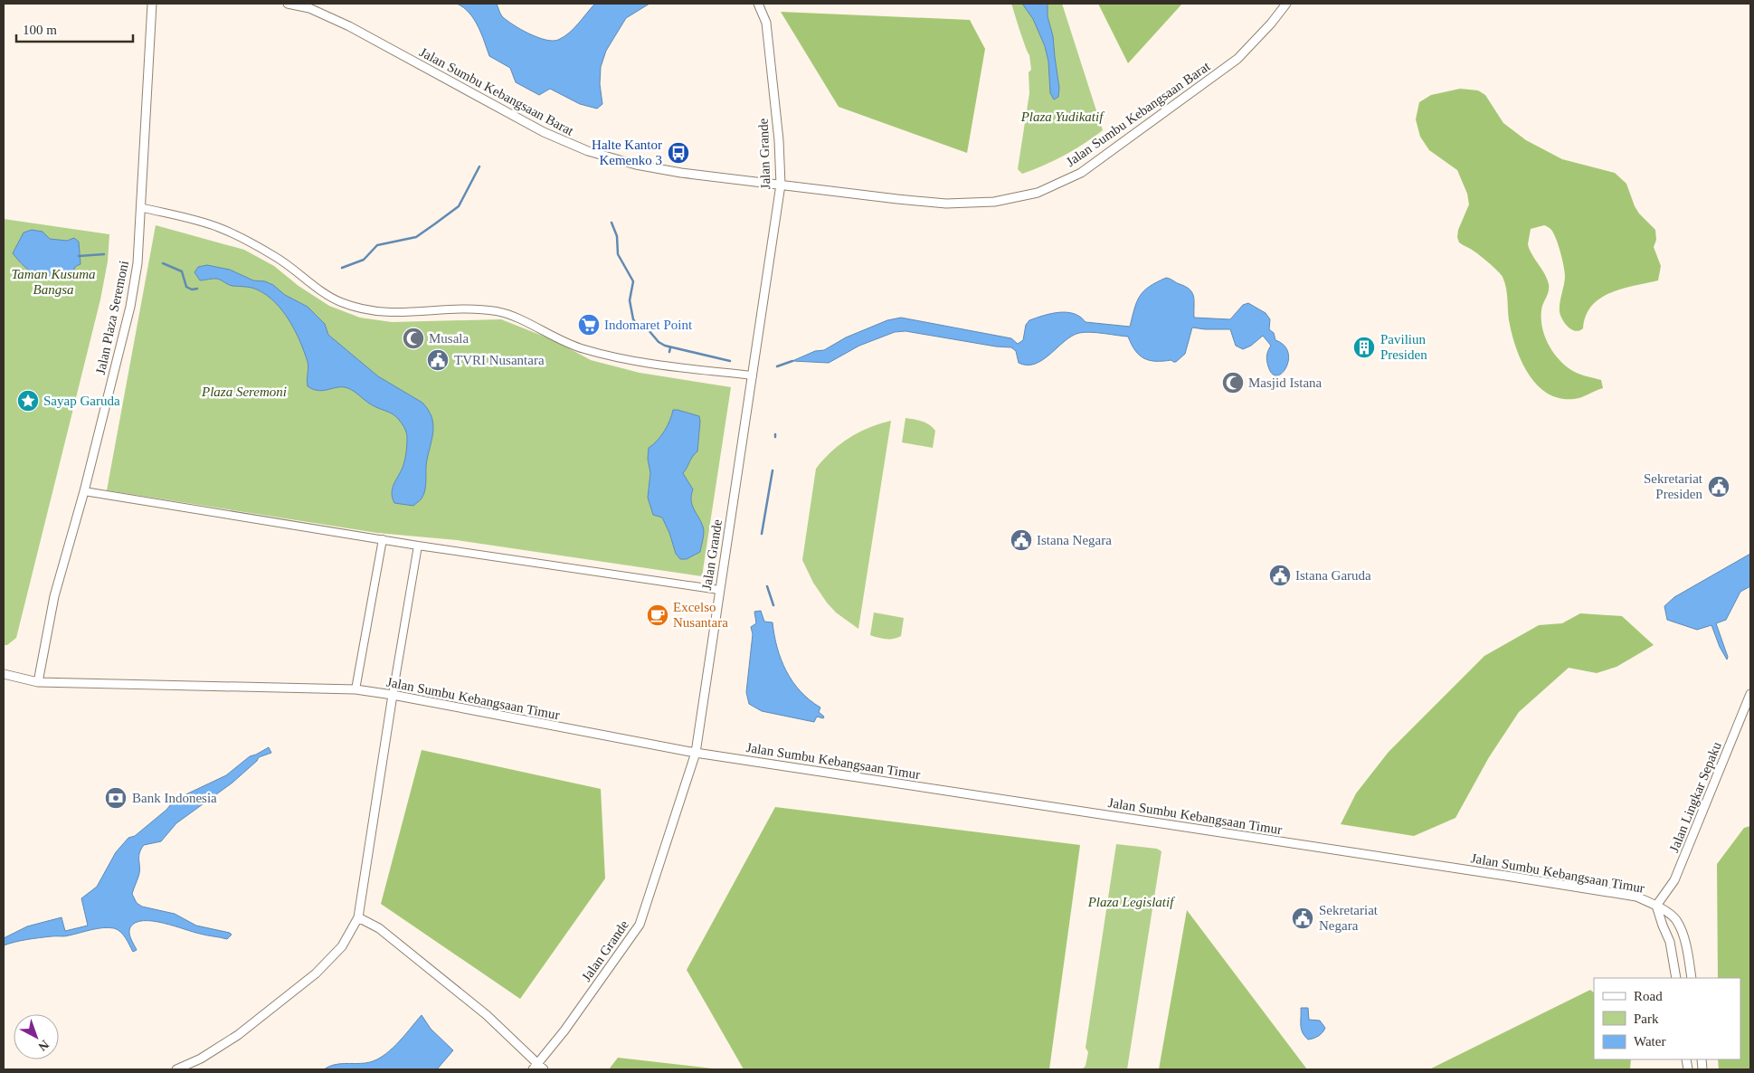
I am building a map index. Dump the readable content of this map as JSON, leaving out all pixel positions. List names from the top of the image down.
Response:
{
  "streets": {
    "street": [
      "Jalan Sumbu Kebangsaan Barat",
      "Jalan Grande",
      "Jalan Plaza Seremoni",
      "Jalan Sumbu Kebangsaan Timur",
      "Jalan Lingkar Sepaku"
    ]
  },
  "crossings": [
    ["Jalan Sumbu Kebangsaan Barat", "Jalan Grande"],
    ["Jalan Grande", "Jalan Sumbu Kebangsaan Timur"],
    ["Jalan Plaza Seremoni", "Jalan Sumbu Kebangsaan Timur"],
    ["Jalan Sumbu Kebangsaan Timur", "Jalan Lingkar Sepaku"]
  ],
  "parks": [
    "Plaza Yudikatif",
    "Taman Kusuma Bangsa",
    "Plaza Seremoni",
    "Plaza Legislatif"
  ],
  "places": {
    "bus stop": ["Halte Kantor Kemenko 3"],
    "supermarket": ["Indomaret Point"],
    "mosque": ["Musala", "Masjid Istana"],
    "building": ["Paviliun Presiden"],
    "public building": [
      "TVRI Nusantara",
      "Sekretariat Presiden",
      "Istana Negara",
      "Istana Garuda",
      "Sekretariat Negara"
    ],
    "place": ["Sayap Garuda"],
    "cafe": ["Excelso Nusantara"],
    "bank": ["Bank Indonesia"]
  },
  "legend": ["Road", "Park", "Water"],
  "scale_bar": "100 m",
  "north": "bottom right"
}
